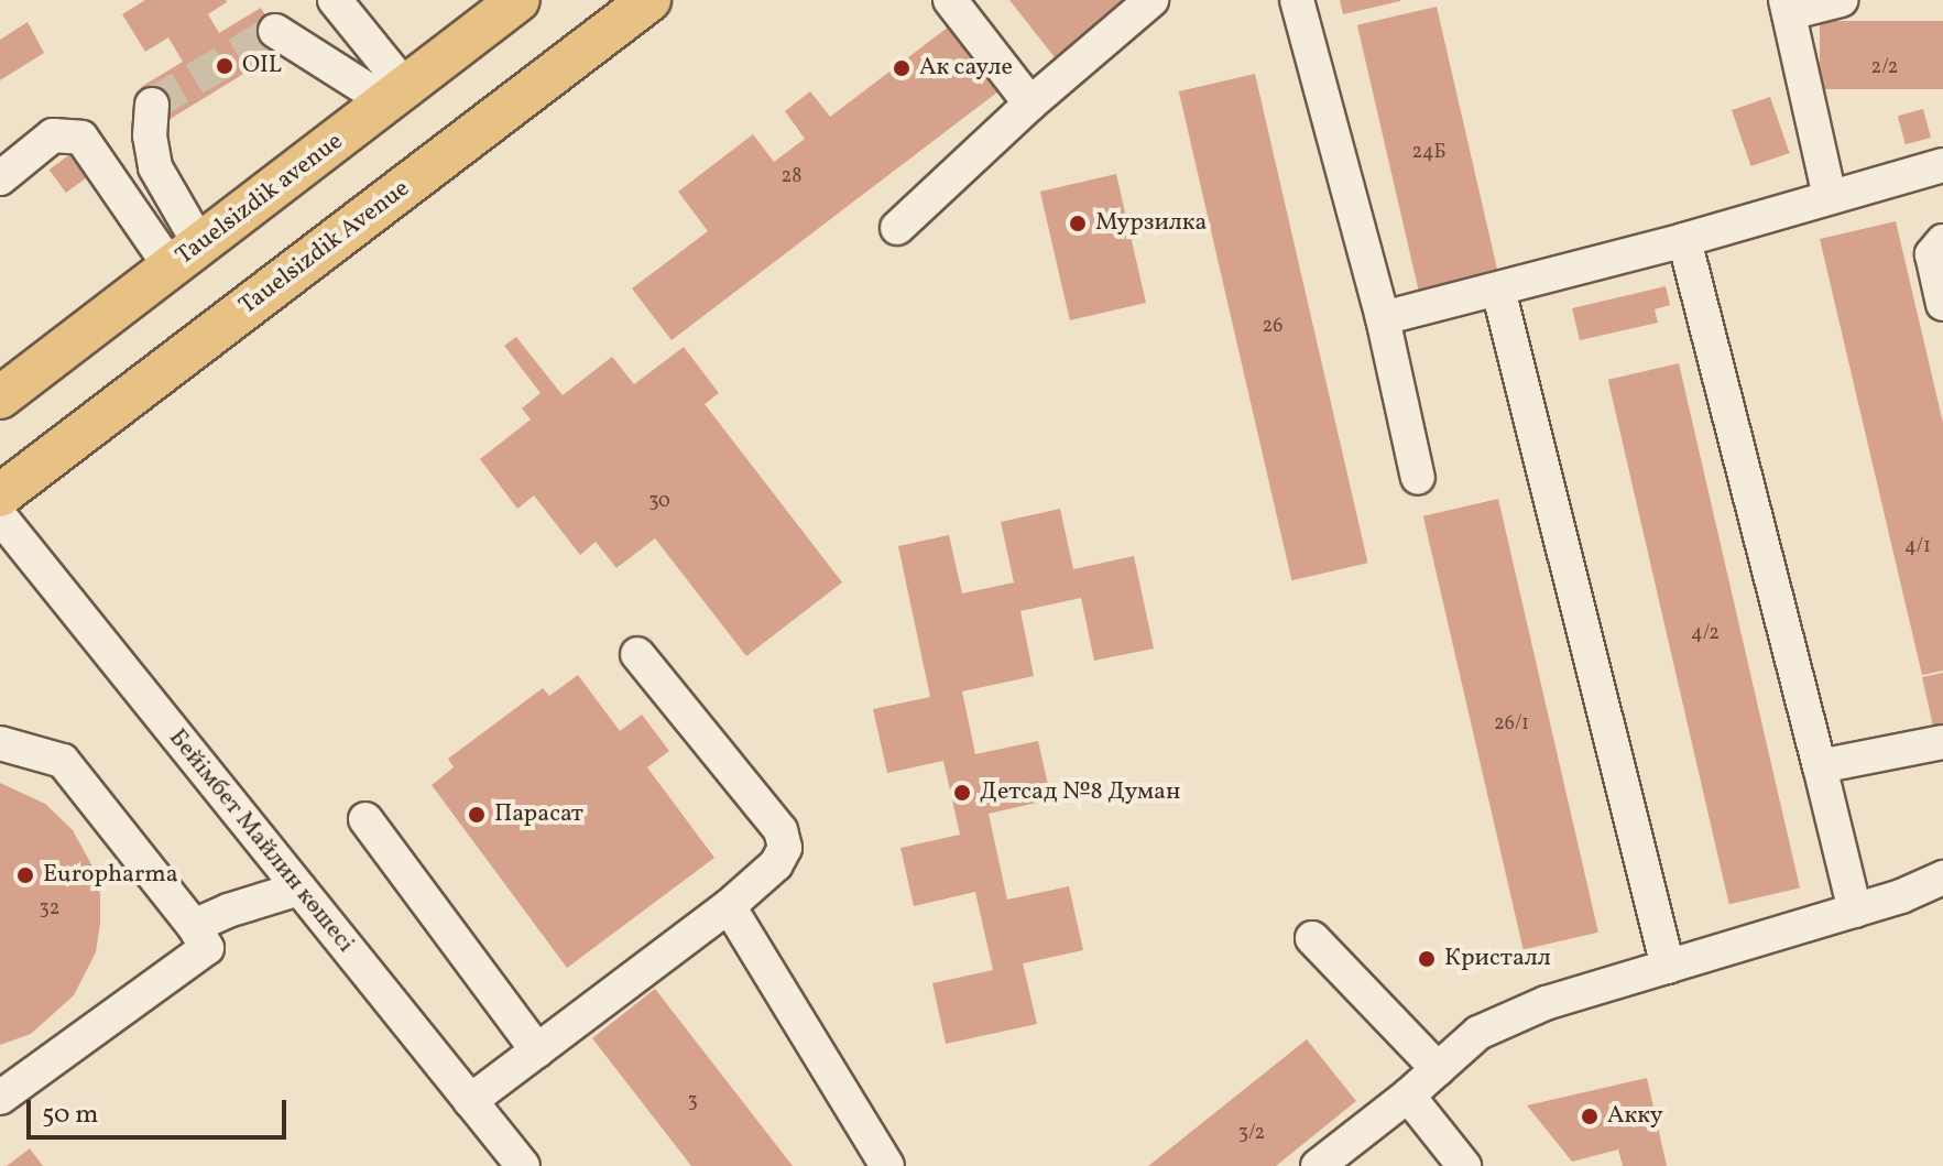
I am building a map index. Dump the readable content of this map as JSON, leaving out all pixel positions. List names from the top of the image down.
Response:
{
  "streets": {
    "main road": ["Tauelsizdik avenue", "Tauelsizdik Avenue"],
    "street": ["Бейімбет Майлин көшесі"]
  },
  "places": [
    "OIL",
    "Ак сауле",
    "Мурзилка",
    "Детсад №8 Думан",
    "Парасат",
    "Europharma",
    "Кристалл",
    "Акку"
  ],
  "house_numbers": [
    "2/2",
    "24Б",
    "28",
    "26",
    "30",
    "4/1",
    "4/2",
    "26/1",
    "32",
    "3",
    "3/2"
  ],
  "scale_bar": "50 m"
}
